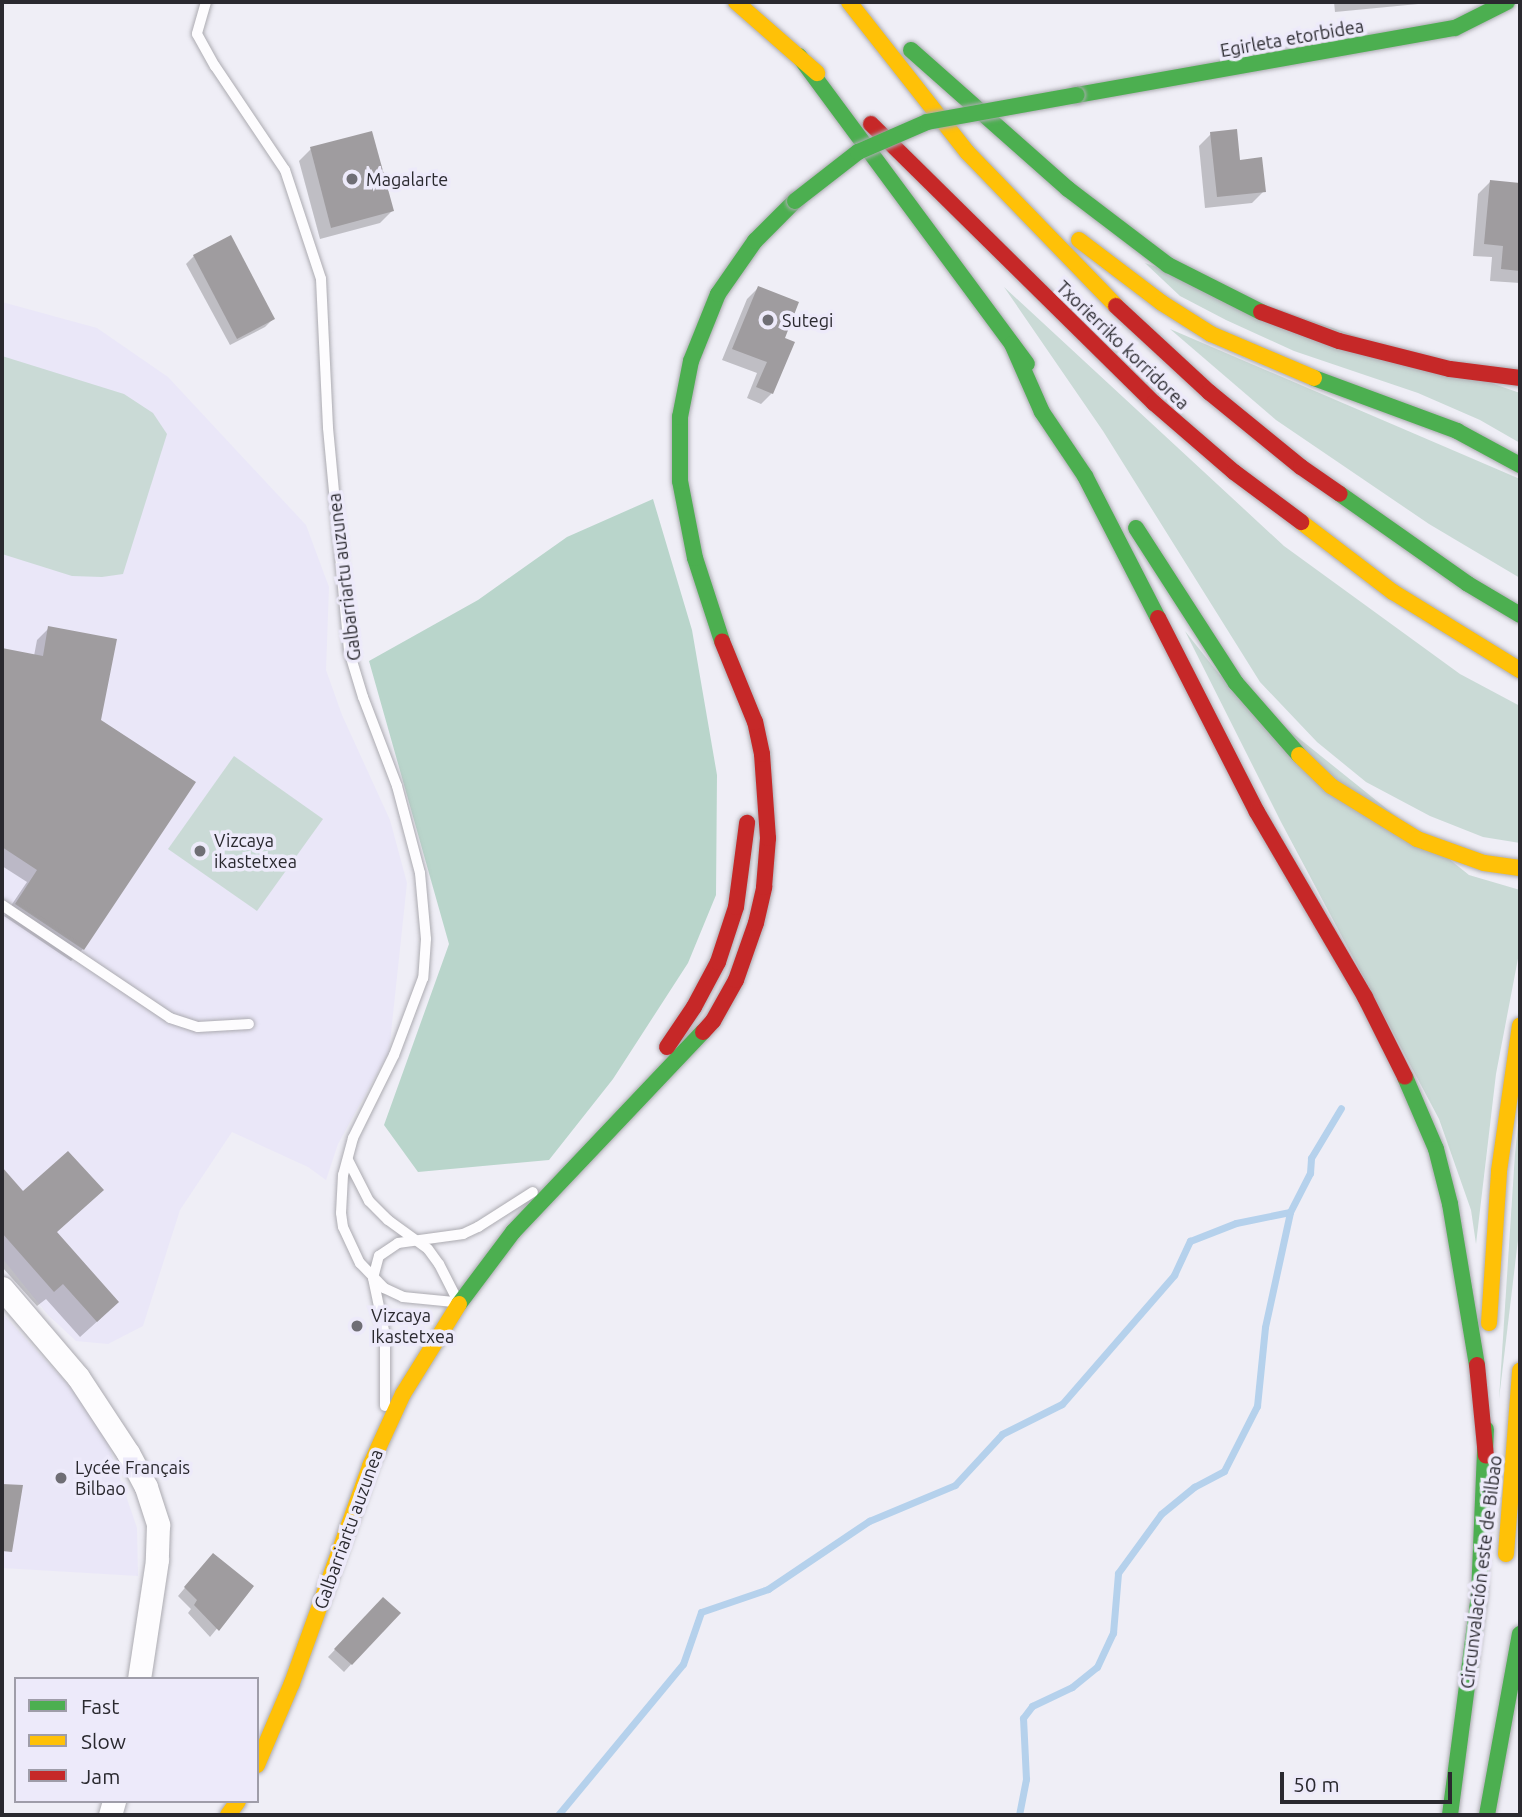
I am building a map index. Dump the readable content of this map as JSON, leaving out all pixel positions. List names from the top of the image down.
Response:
{
  "streets": {
    "main road": [
      "Egirleta etorbidea",
      "Txorierriko korridorea",
      "Galbarriartu auzunea",
      "Circunvalación este de Bilbao"
    ]
  },
  "places": [
    "Magalarte",
    "Sutegi",
    "Vizcaya ikastetxea",
    "Vizcaya Ikastetxea",
    "Lycée Français Bilbao"
  ],
  "legend": ["Fast", "Slow", "Jam"],
  "scale_bar": "50 m"
}
